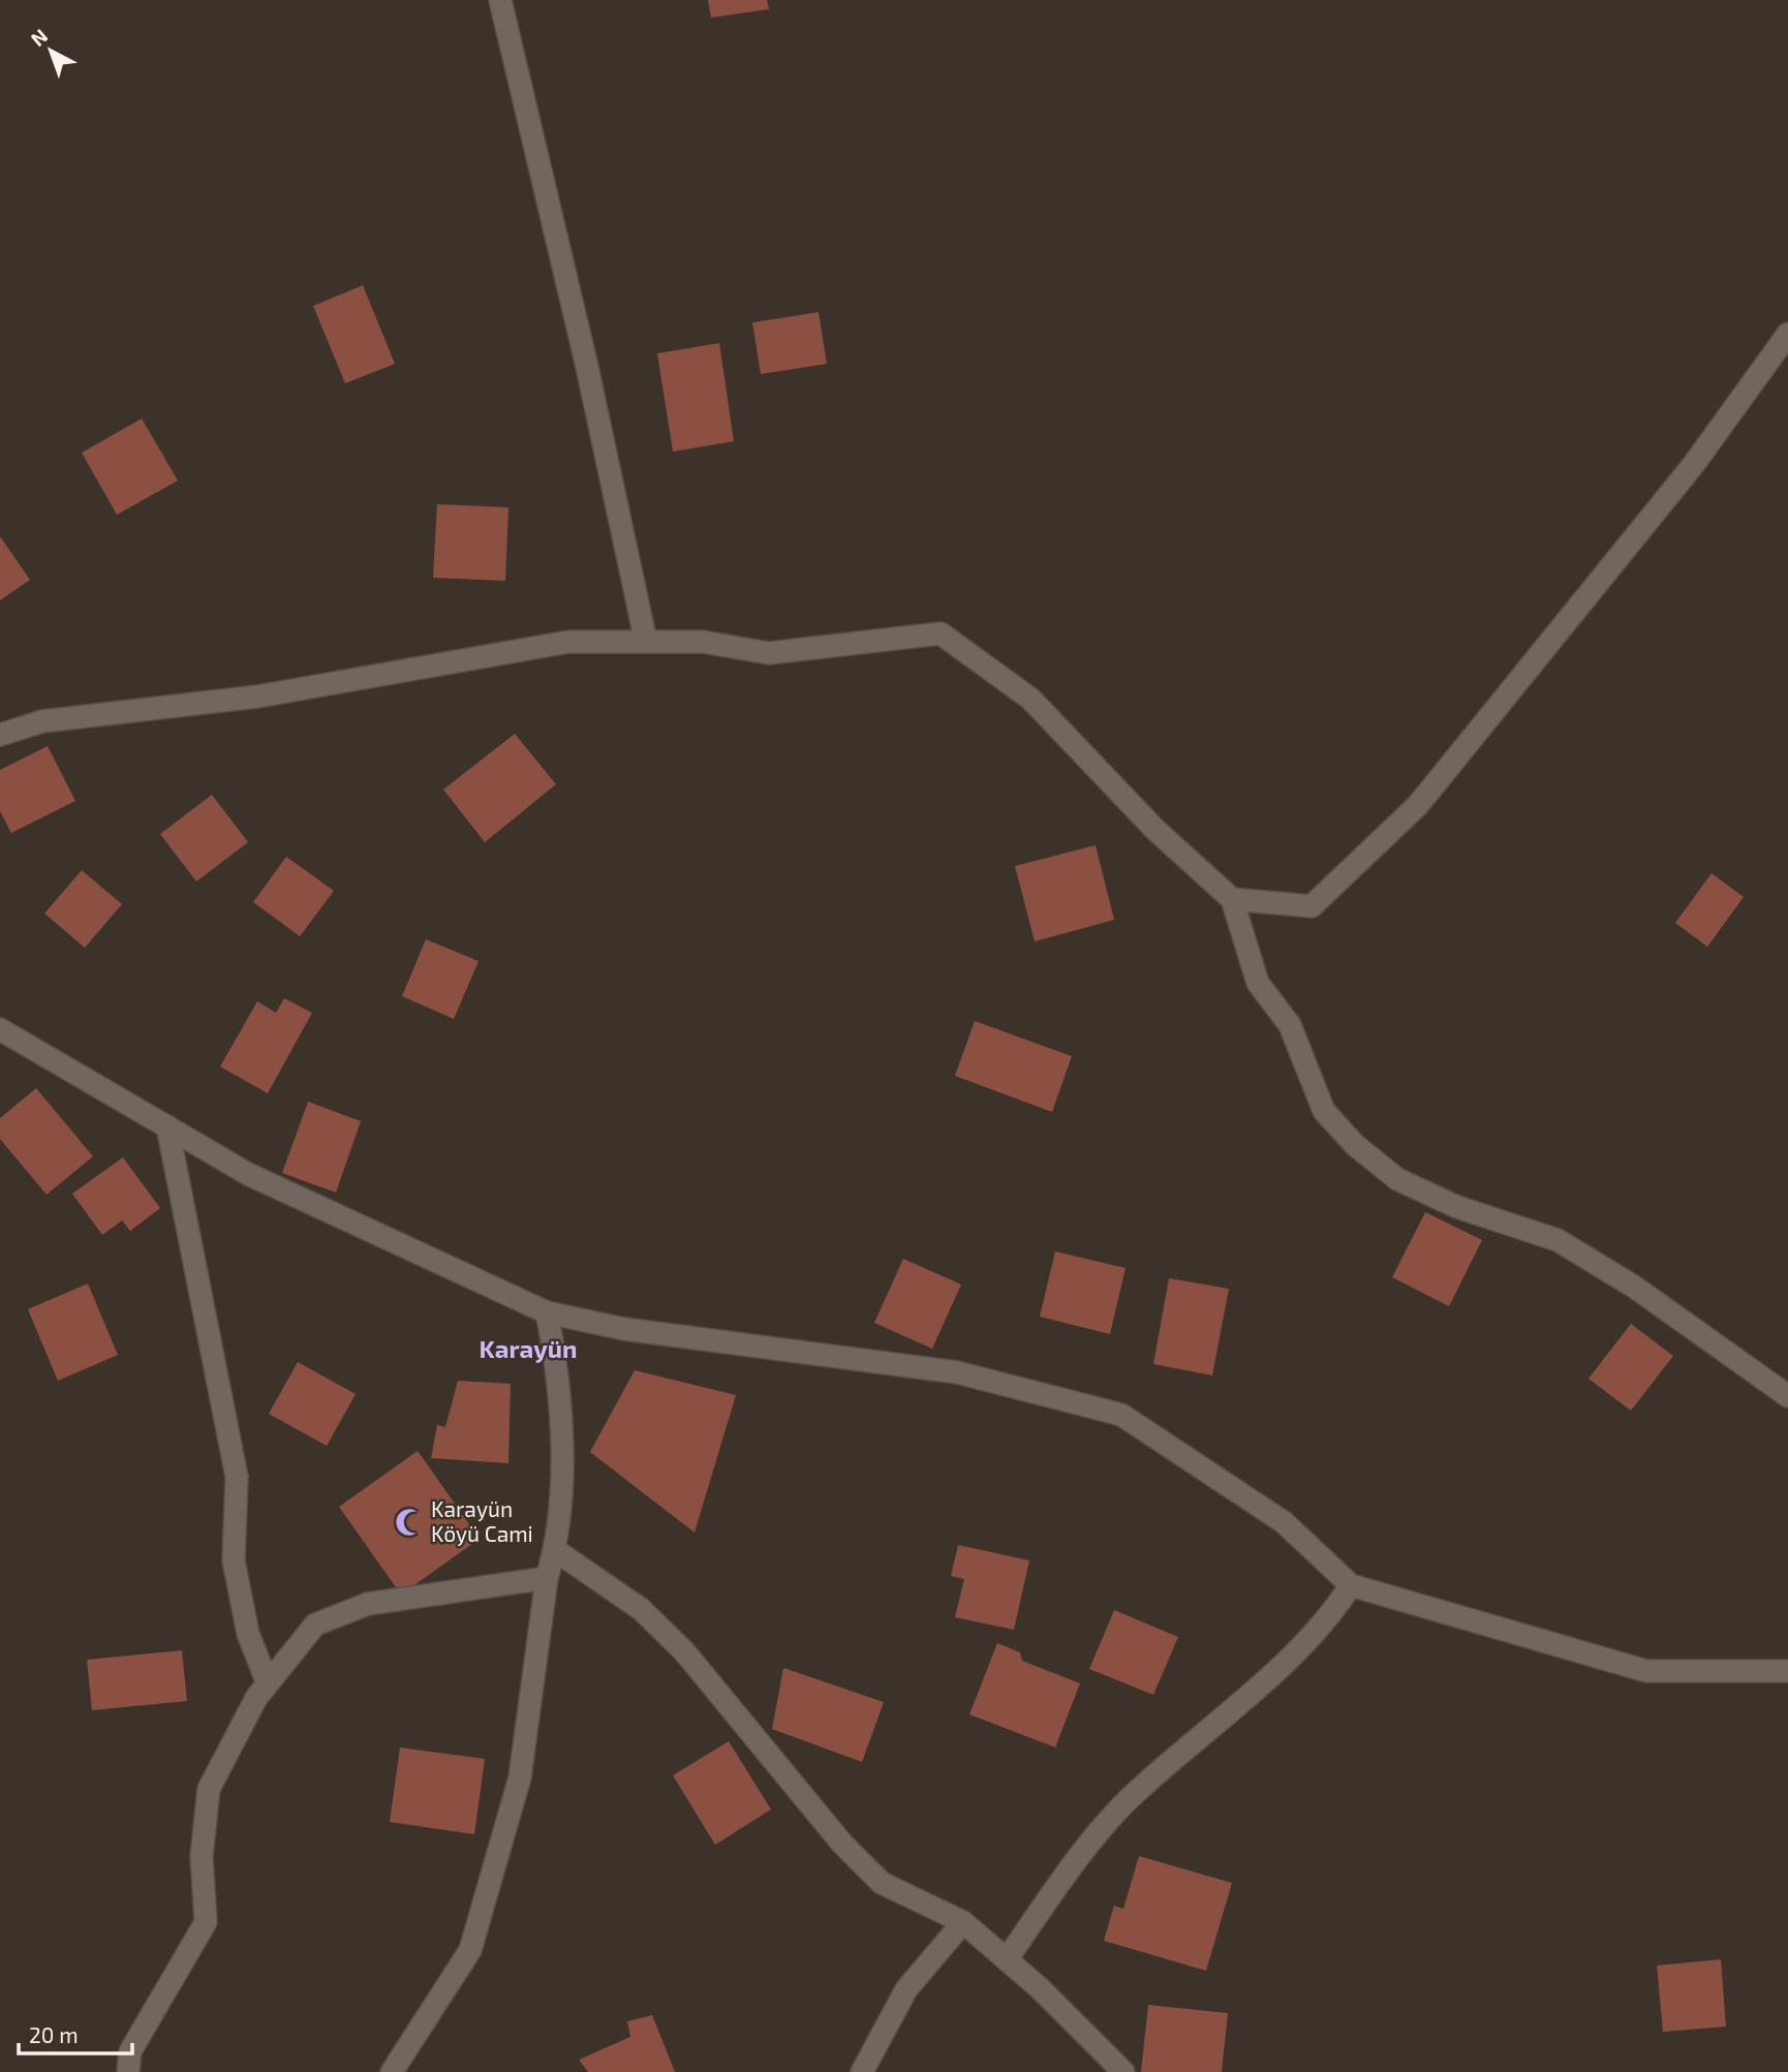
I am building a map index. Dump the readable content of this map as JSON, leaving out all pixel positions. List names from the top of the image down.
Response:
{
  "districts": ["Karayün"],
  "places": {
    "mosque": ["Karayün Köyü Cami"]
  },
  "scale_bar": "20 m",
  "north": "top left"
}
